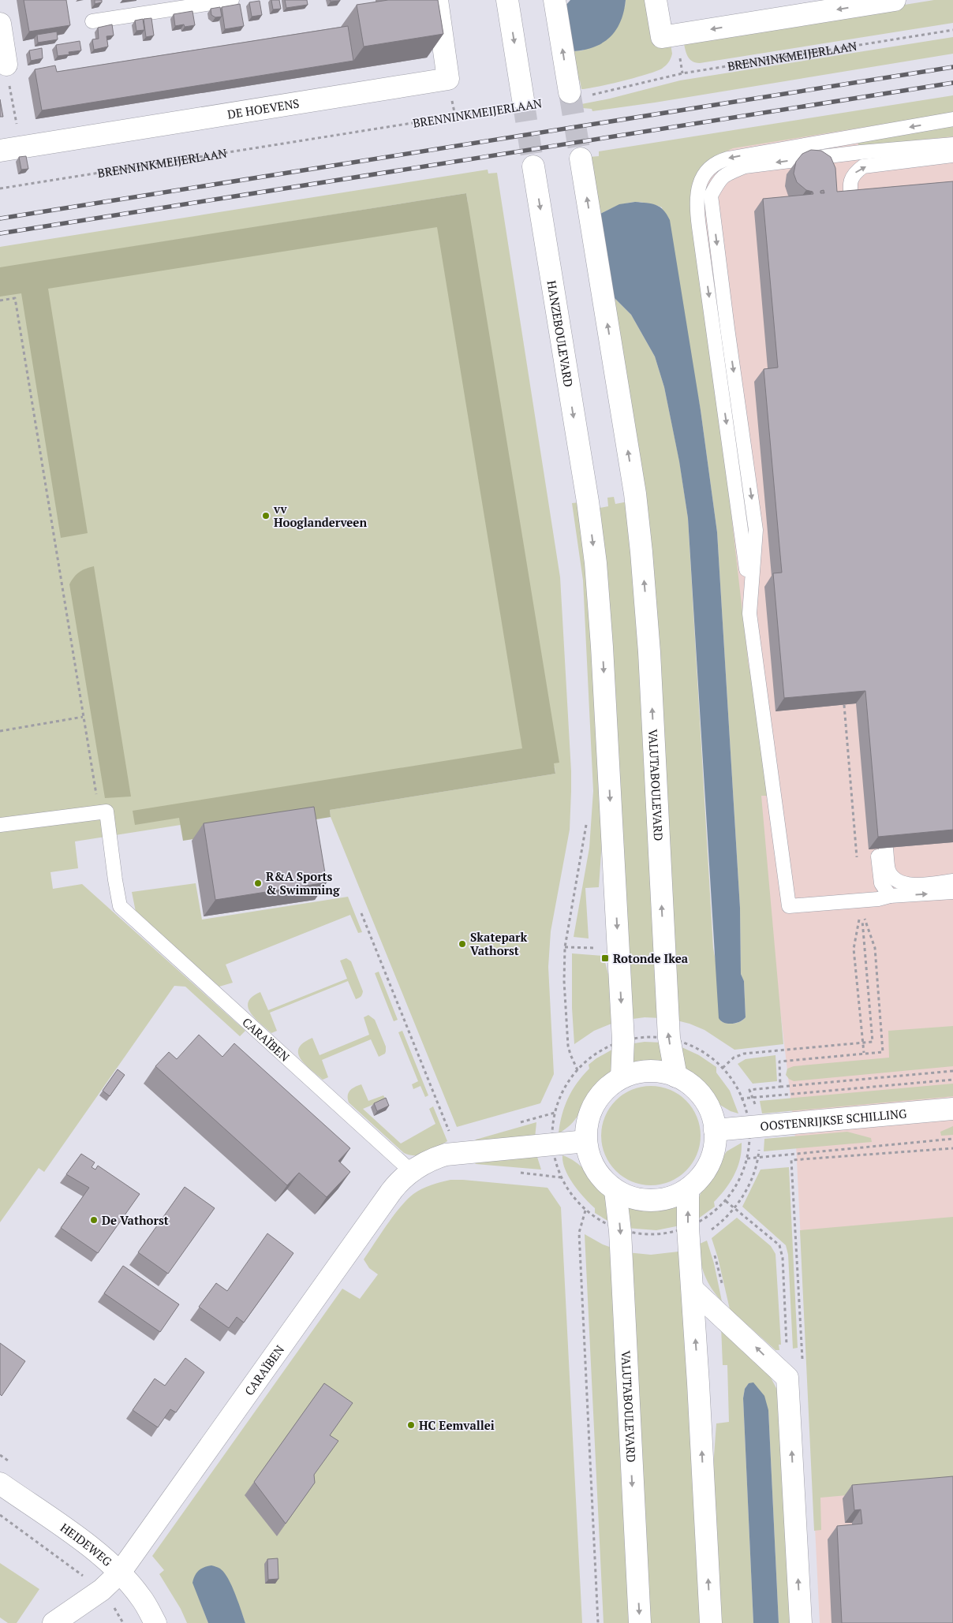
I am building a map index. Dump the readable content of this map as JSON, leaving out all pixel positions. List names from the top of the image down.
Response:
{
  "streets": {
    "main road": [
      "DE HOEVENS",
      "HANZEBOULEVARD",
      "VALUTABOULEVARD",
      "CARAÏBEN",
      "OOSTENRIJKSE SCHILLING",
      "HEIDEWEG"
    ],
    "path": ["BRENNINKMEIJERLAAN"]
  },
  "crossings": [
    ["VALUTABOULEVARD", "CARAÏBEN"],
    ["VALUTABOULEVARD", "OOSTENRIJKSE SCHILLING"],
    ["CARAÏBEN", "OOSTENRIJKSE SCHILLING"],
    ["CARAÏBEN", "HEIDEWEG"]
  ],
  "one_way": ["HANZEBOULEVARD"],
  "places": {
    "other": [
      "vv Hooglanderveen",
      "R&A Sports & Swimming",
      "Skatepark Vathorst",
      "De Vathorst",
      "HC Eemvallei"
    ],
    "transit": ["Rotonde Ikea"]
  }
}
